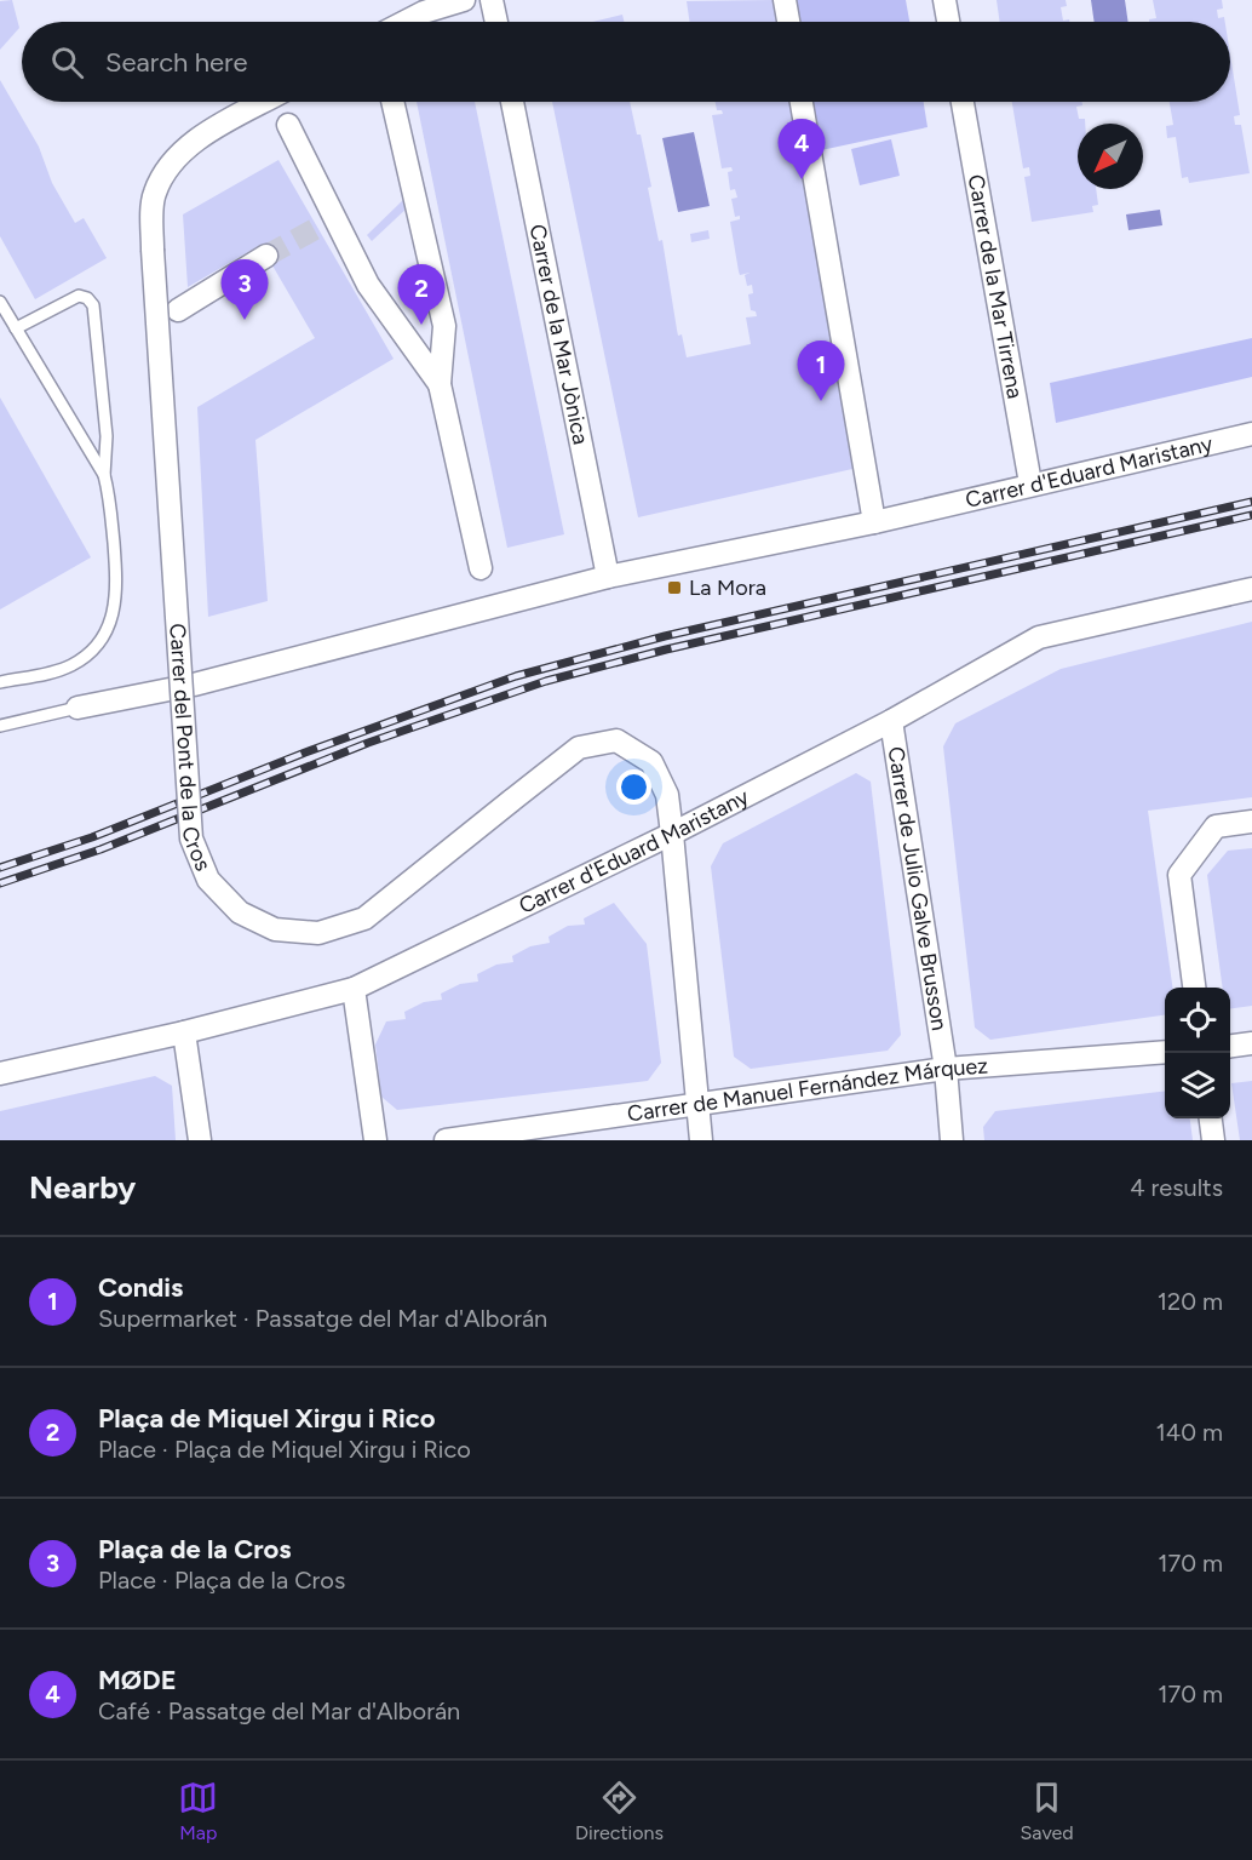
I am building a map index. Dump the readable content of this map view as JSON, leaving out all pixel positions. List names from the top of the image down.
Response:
{
  "streets": {
    "street": [
      "Carrer de la Mar Tirrena",
      "Carrer de la Mar Jònica",
      "Carrer d'Eduard Maristany",
      "Carrer del Pont de la Cros",
      "Carrer de Julio Galve Brusson",
      "Carrer de Manuel Fernández Márquez"
    ]
  },
  "crossings": [
    ["Carrer de la Mar Tirrena", "Carrer d'Eduard Maristany"],
    ["Carrer de la Mar Jònica", "Carrer d'Eduard Maristany"],
    ["Carrer d'Eduard Maristany", "Carrer del Pont de la Cros"],
    ["Carrer d'Eduard Maristany", "Carrer de Julio Galve Brusson"],
    ["Carrer del Pont de la Cros", "Carrer de Manuel Fernández Márquez"],
    ["Carrer de Julio Galve Brusson", "Carrer de Manuel Fernández Márquez"]
  ],
  "places": {
    "transit": ["La Mora"]
  },
  "north": "bottom left",
  "page": {
    "search": "Search here",
    "pins": [
      "4",
      "3",
      "2",
      "1"
    ],
    "heading": ["Nearby", "4 results"],
    "list": [
      {
        "mark": "1",
        "name": "Condis",
        "note": "Supermarket · Passatge del Mar d'Alborán",
        "value": "120 m"
      },
      {
        "mark": "2",
        "name": "Plaça de Miquel Xirgu i Rico",
        "note": "Place · Plaça de Miquel Xirgu i Rico",
        "value": "140 m"
      },
      {
        "mark": "3",
        "name": "Plaça de la Cros",
        "note": "Place · Plaça de la Cros",
        "value": "170 m"
      },
      {
        "mark": "4",
        "name": "MØDE",
        "note": "Café · Passatge del Mar d'Alborán",
        "value": "170 m"
      }
    ],
    "nav": ["Map", "Directions", "Saved"]
  }
}
